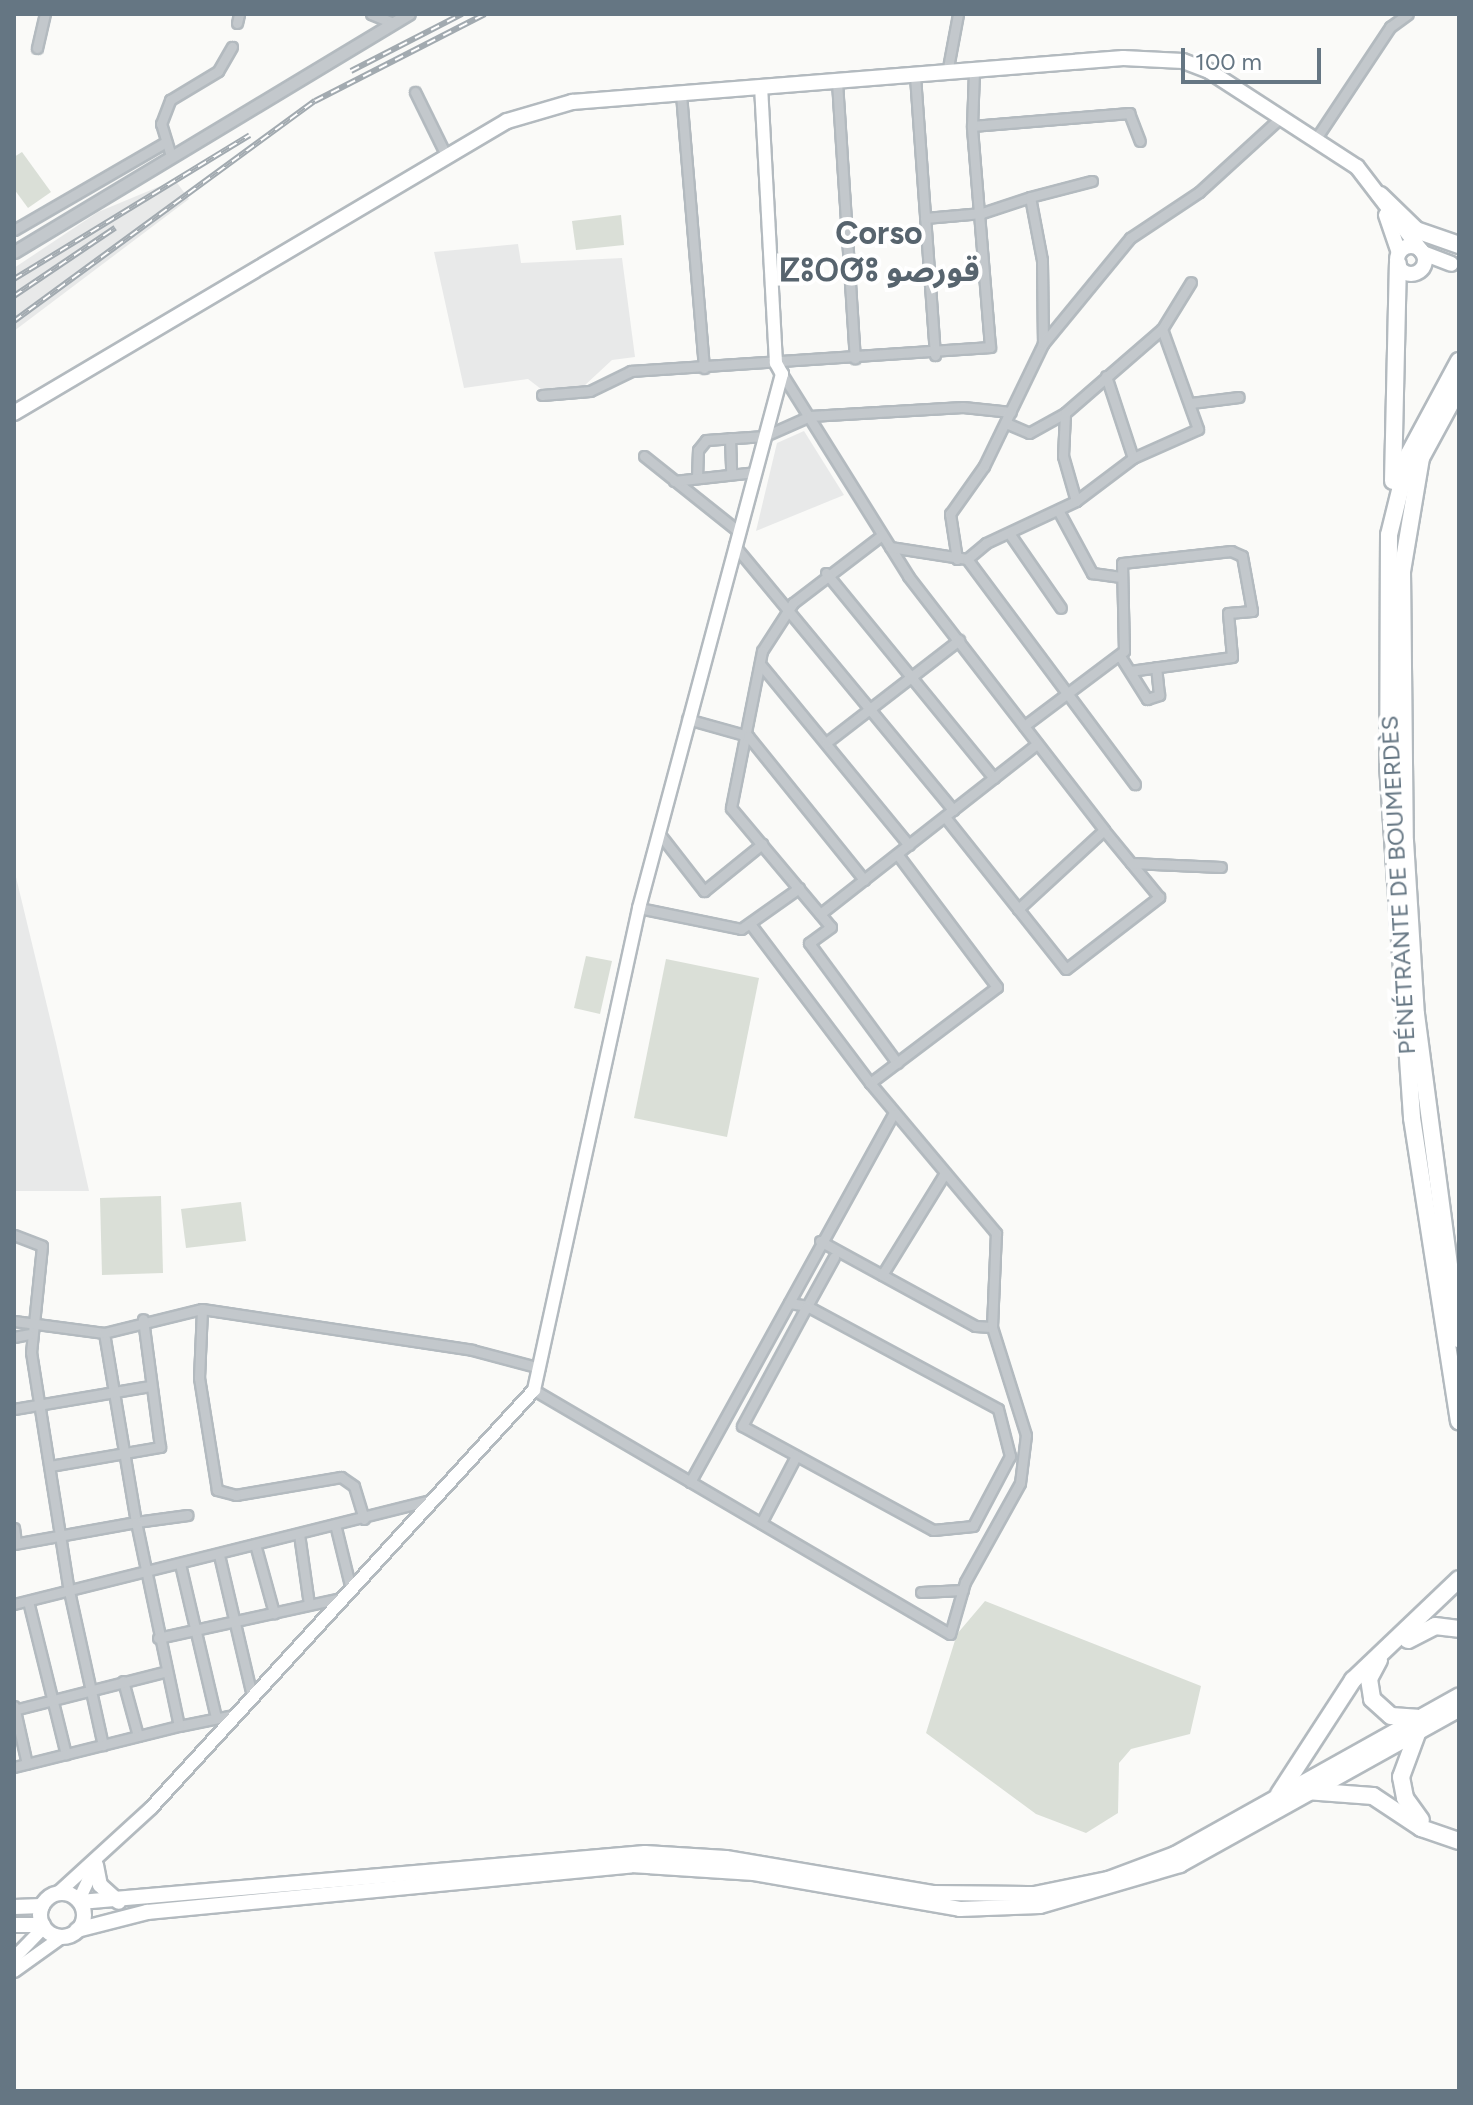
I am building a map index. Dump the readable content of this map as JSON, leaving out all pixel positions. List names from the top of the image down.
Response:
{
  "streets": {
    "highway": ["PÉNÉTRANTE DE BOUMERDÈS"]
  },
  "districts": ["Corso ⵇⵓⵔⵚⵓ قورصو"],
  "scale_bar": "100 m"
}
